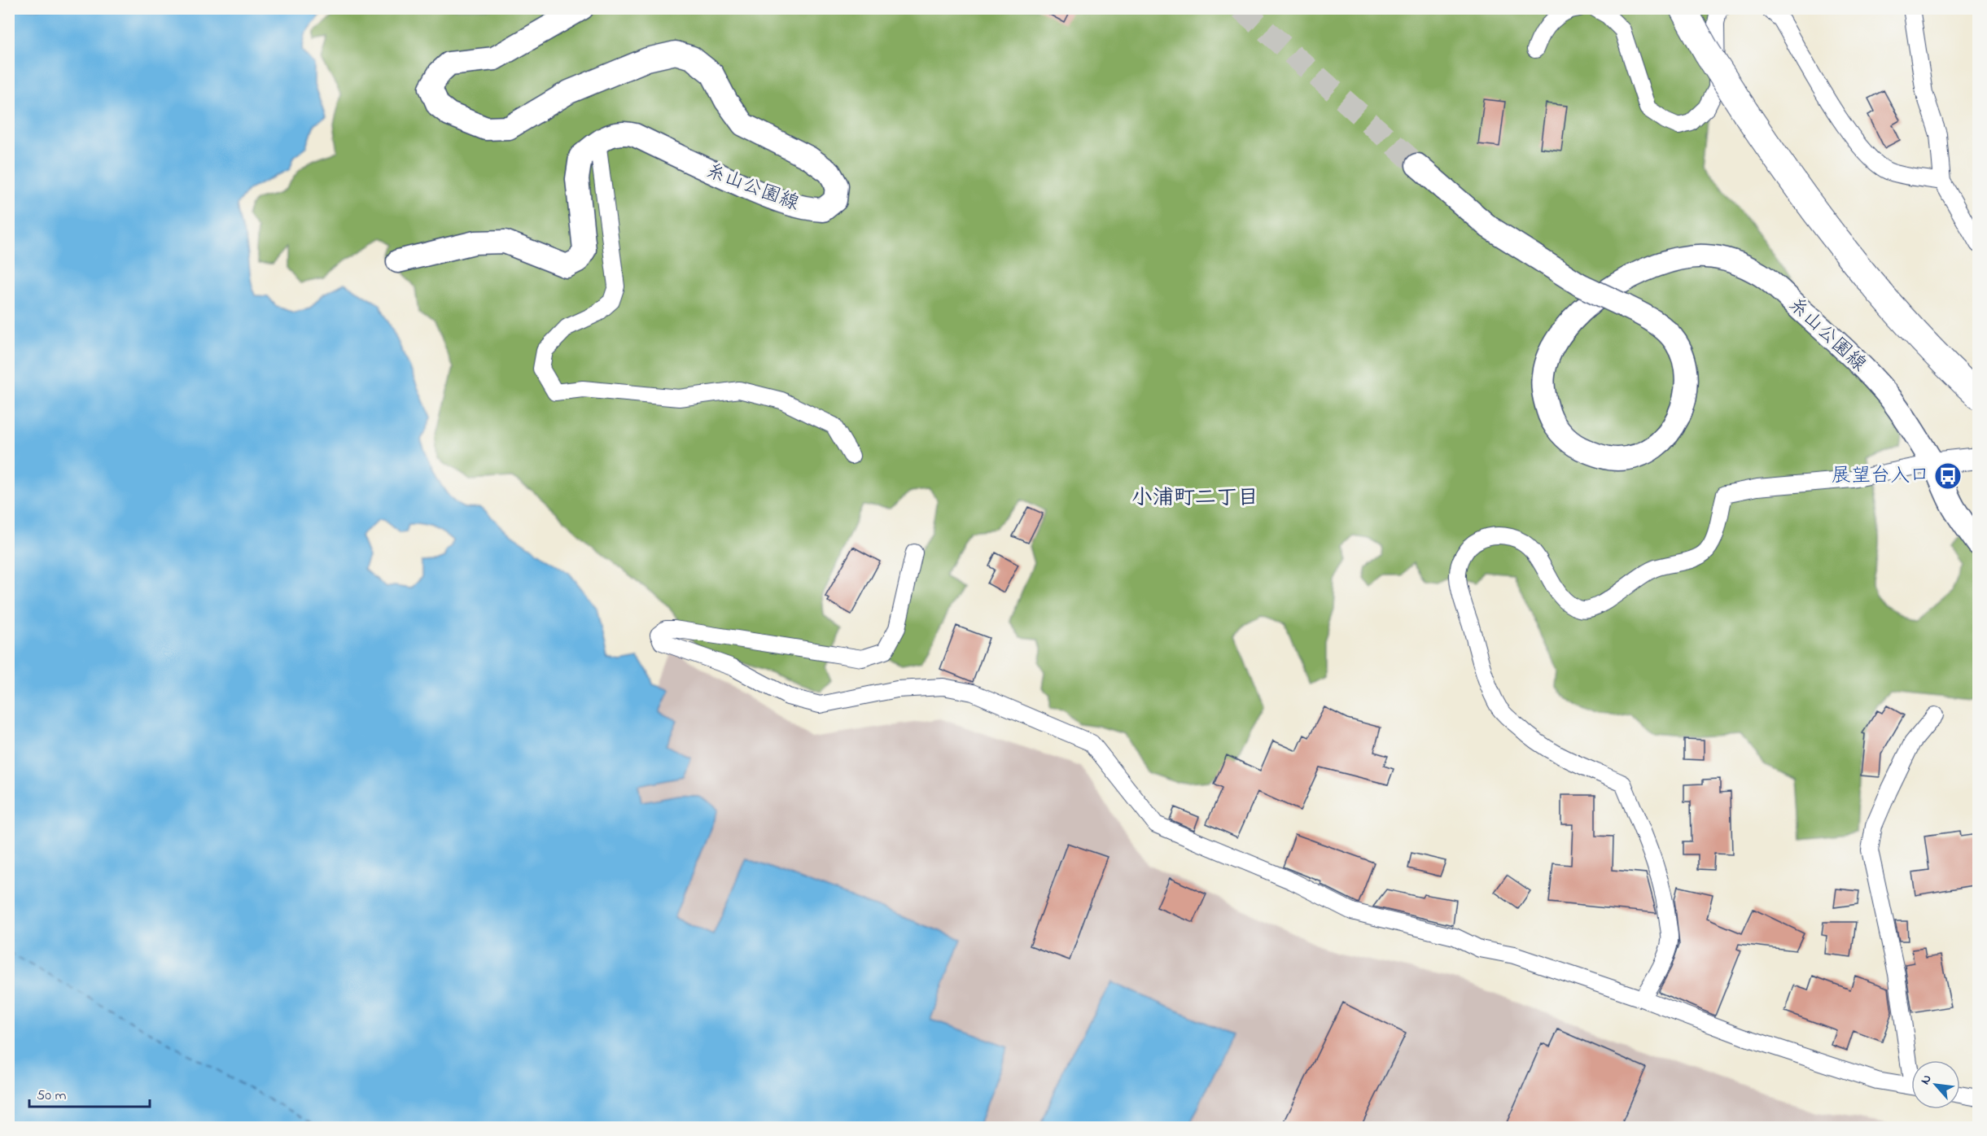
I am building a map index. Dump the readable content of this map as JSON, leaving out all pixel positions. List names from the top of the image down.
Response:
{
  "streets": {
    "main road": ["糸山公園線"]
  },
  "districts": ["小浦町二丁目"],
  "places": {
    "bus stop": ["展望台入口"]
  },
  "scale_bar": "50 m",
  "north": "top left"
}
